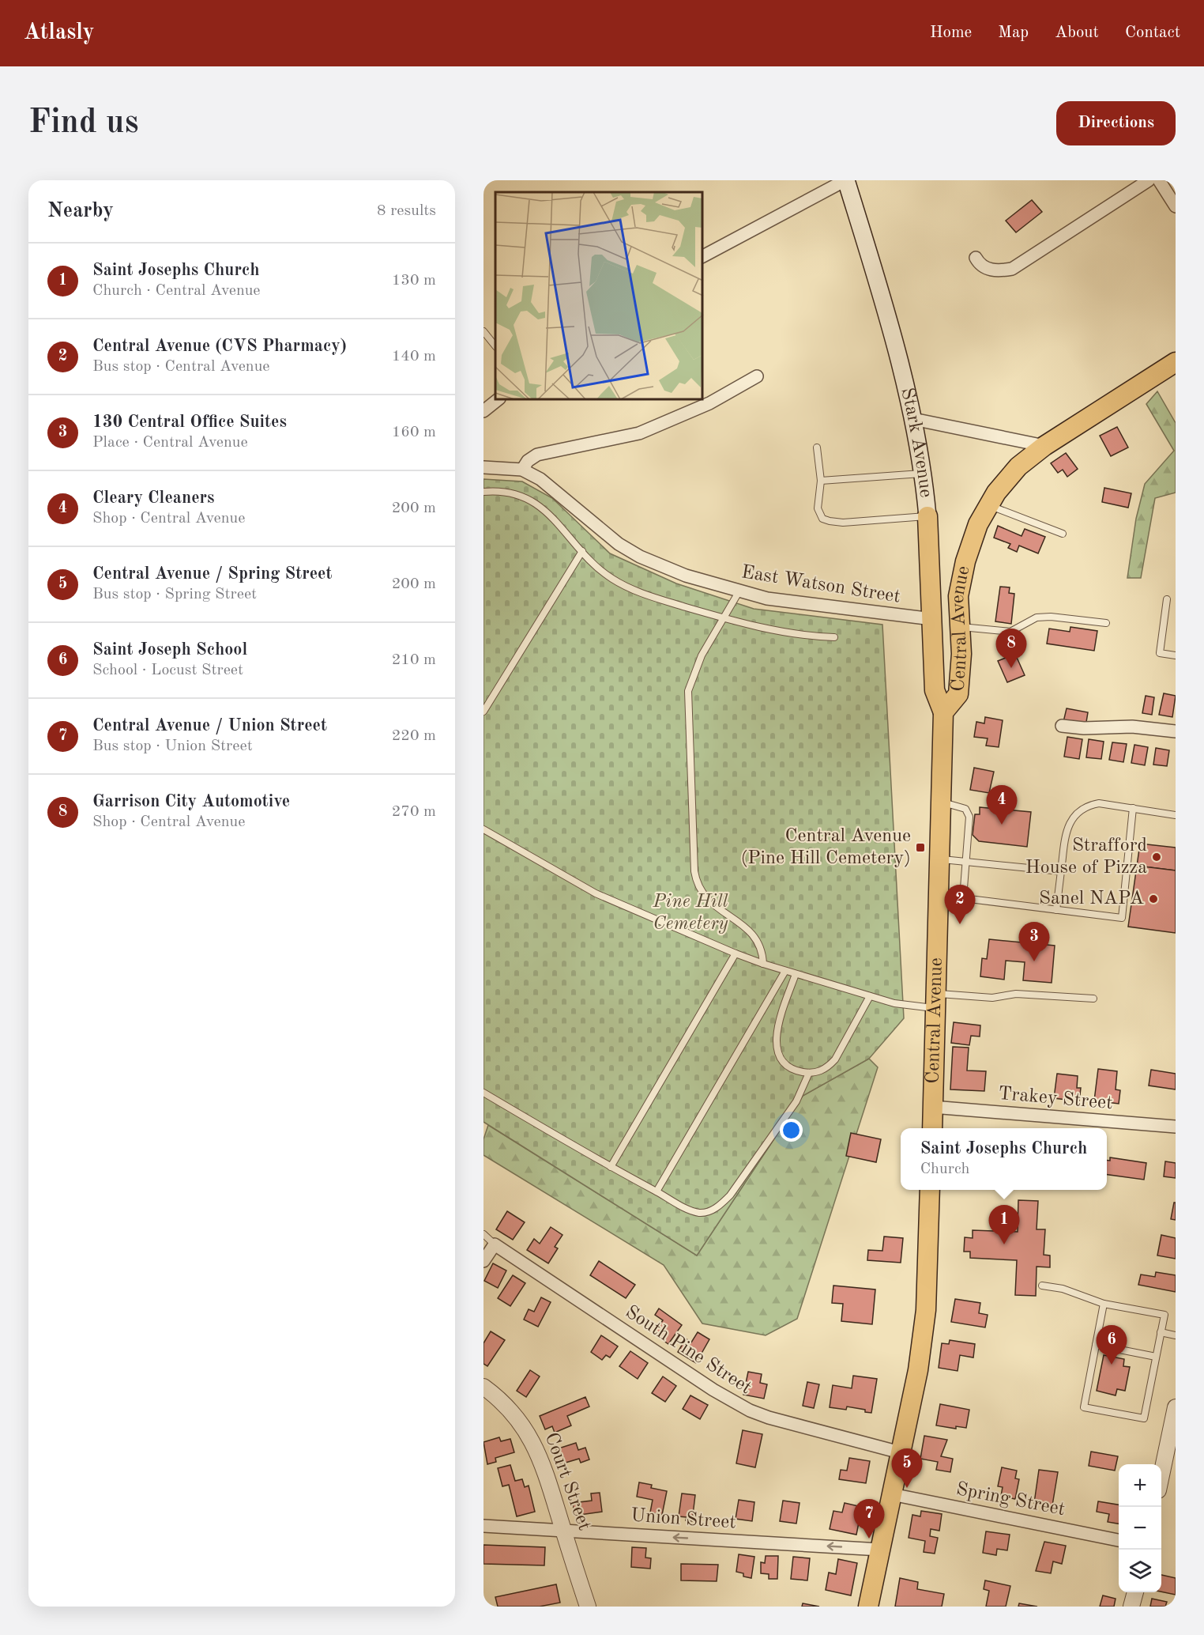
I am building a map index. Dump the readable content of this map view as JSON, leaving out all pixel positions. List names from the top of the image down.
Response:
{
  "streets": {
    "main road": ["Stark Avenue", "Central Avenue"],
    "street": [
      "East Watson Street",
      "Trakey Street",
      "South Pine Street",
      "Court Street",
      "Spring Street",
      "Union Street"
    ]
  },
  "crossings": [
    ["Stark Avenue", "East Watson Street"],
    ["Stark Avenue", "Central Avenue"],
    ["Central Avenue", "Trakey Street"],
    ["Court Street", "Union Street"]
  ],
  "one_way": ["Union Street"],
  "parks": ["Pine Hill Cemetery"],
  "places": {
    "transit": ["Central Avenue (Pine Hill Cemetery)"],
    "other": ["Strafford House of Pizza", "Sanel NAPA"]
  },
  "page": {
    "header": "Atlasly",
    "nav": [
      "Home",
      "Map",
      "About",
      "Contact"
    ],
    "buttons": "Directions",
    "title": "Find us",
    "heading": ["Nearby", "8 results"],
    "list": [
      {
        "mark": "1",
        "name": "Saint Josephs Church",
        "note": "Church · Central Avenue",
        "value": "130 m"
      },
      {
        "mark": "2",
        "name": "Central Avenue (CVS Pharmacy)",
        "note": "Bus stop · Central Avenue",
        "value": "140 m"
      },
      {
        "mark": "3",
        "name": "130 Central Office Suites",
        "note": "Place · Central Avenue",
        "value": "160 m"
      },
      {
        "mark": "4",
        "name": "Cleary Cleaners",
        "note": "Shop · Central Avenue",
        "value": "200 m"
      },
      {
        "mark": "5",
        "name": "Central Avenue / Spring Street",
        "note": "Bus stop · Spring Street",
        "value": "200 m"
      },
      {
        "mark": "6",
        "name": "Saint Joseph School",
        "note": "School · Locust Street",
        "value": "210 m"
      },
      {
        "mark": "7",
        "name": "Central Avenue / Union Street",
        "note": "Bus stop · Union Street",
        "value": "220 m"
      },
      {
        "mark": "8",
        "name": "Garrison City Automotive",
        "note": "Shop · Central Avenue",
        "value": "270 m"
      }
    ],
    "pins": [
      "8",
      "4",
      "2",
      "3",
      "1",
      "6",
      "5",
      "7"
    ],
    "popup": ["Saint Josephs Church", "Church"],
    "map_buttons": ["+", "−"]
  }
}
